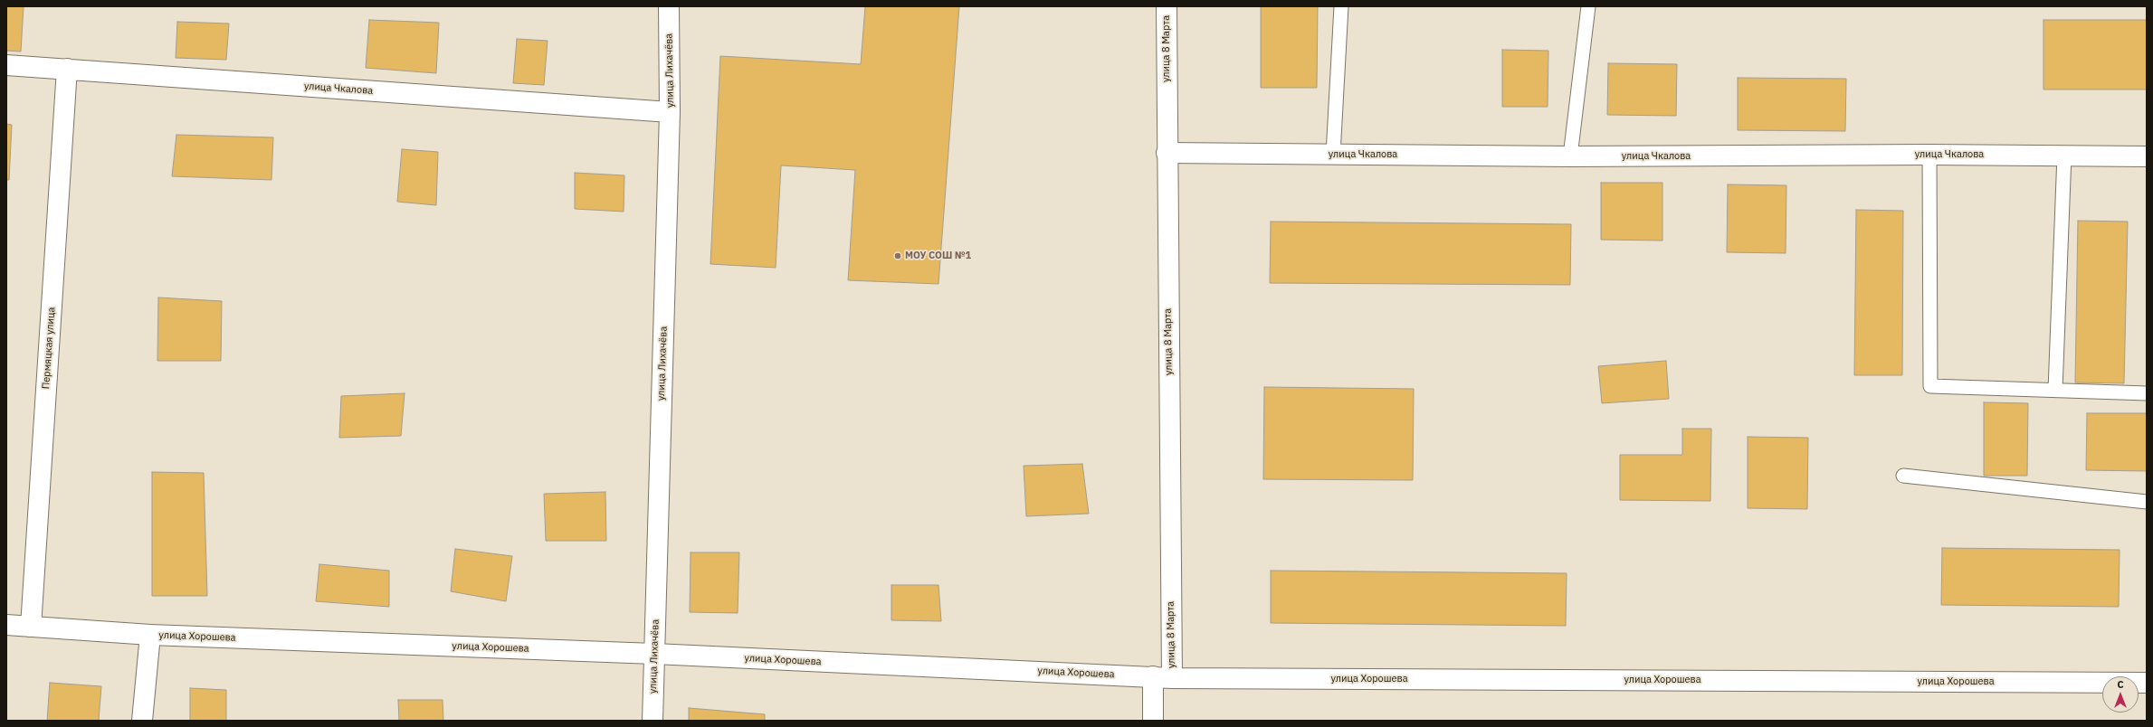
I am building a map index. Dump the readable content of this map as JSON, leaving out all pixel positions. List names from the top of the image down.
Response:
{
  "streets": {
    "street": [
      "улица 8 Марта",
      "улица Лихачёва",
      "улица Чкалова",
      "Пермяцкая улица",
      "улица Хорошева"
    ]
  },
  "crossings": [
    ["улица 8 Марта", "улица Чкалова"],
    ["улица 8 Марта", "улица Хорошева"],
    ["улица Лихачёва", "улица Чкалова"],
    ["улица Лихачёва", "улица Хорошева"],
    ["улица Чкалова", "Пермяцкая улица"],
    ["Пермяцкая улица", "улица Хорошева"]
  ],
  "places": ["МОУ СОШ №1"],
  "north": "top"
}
